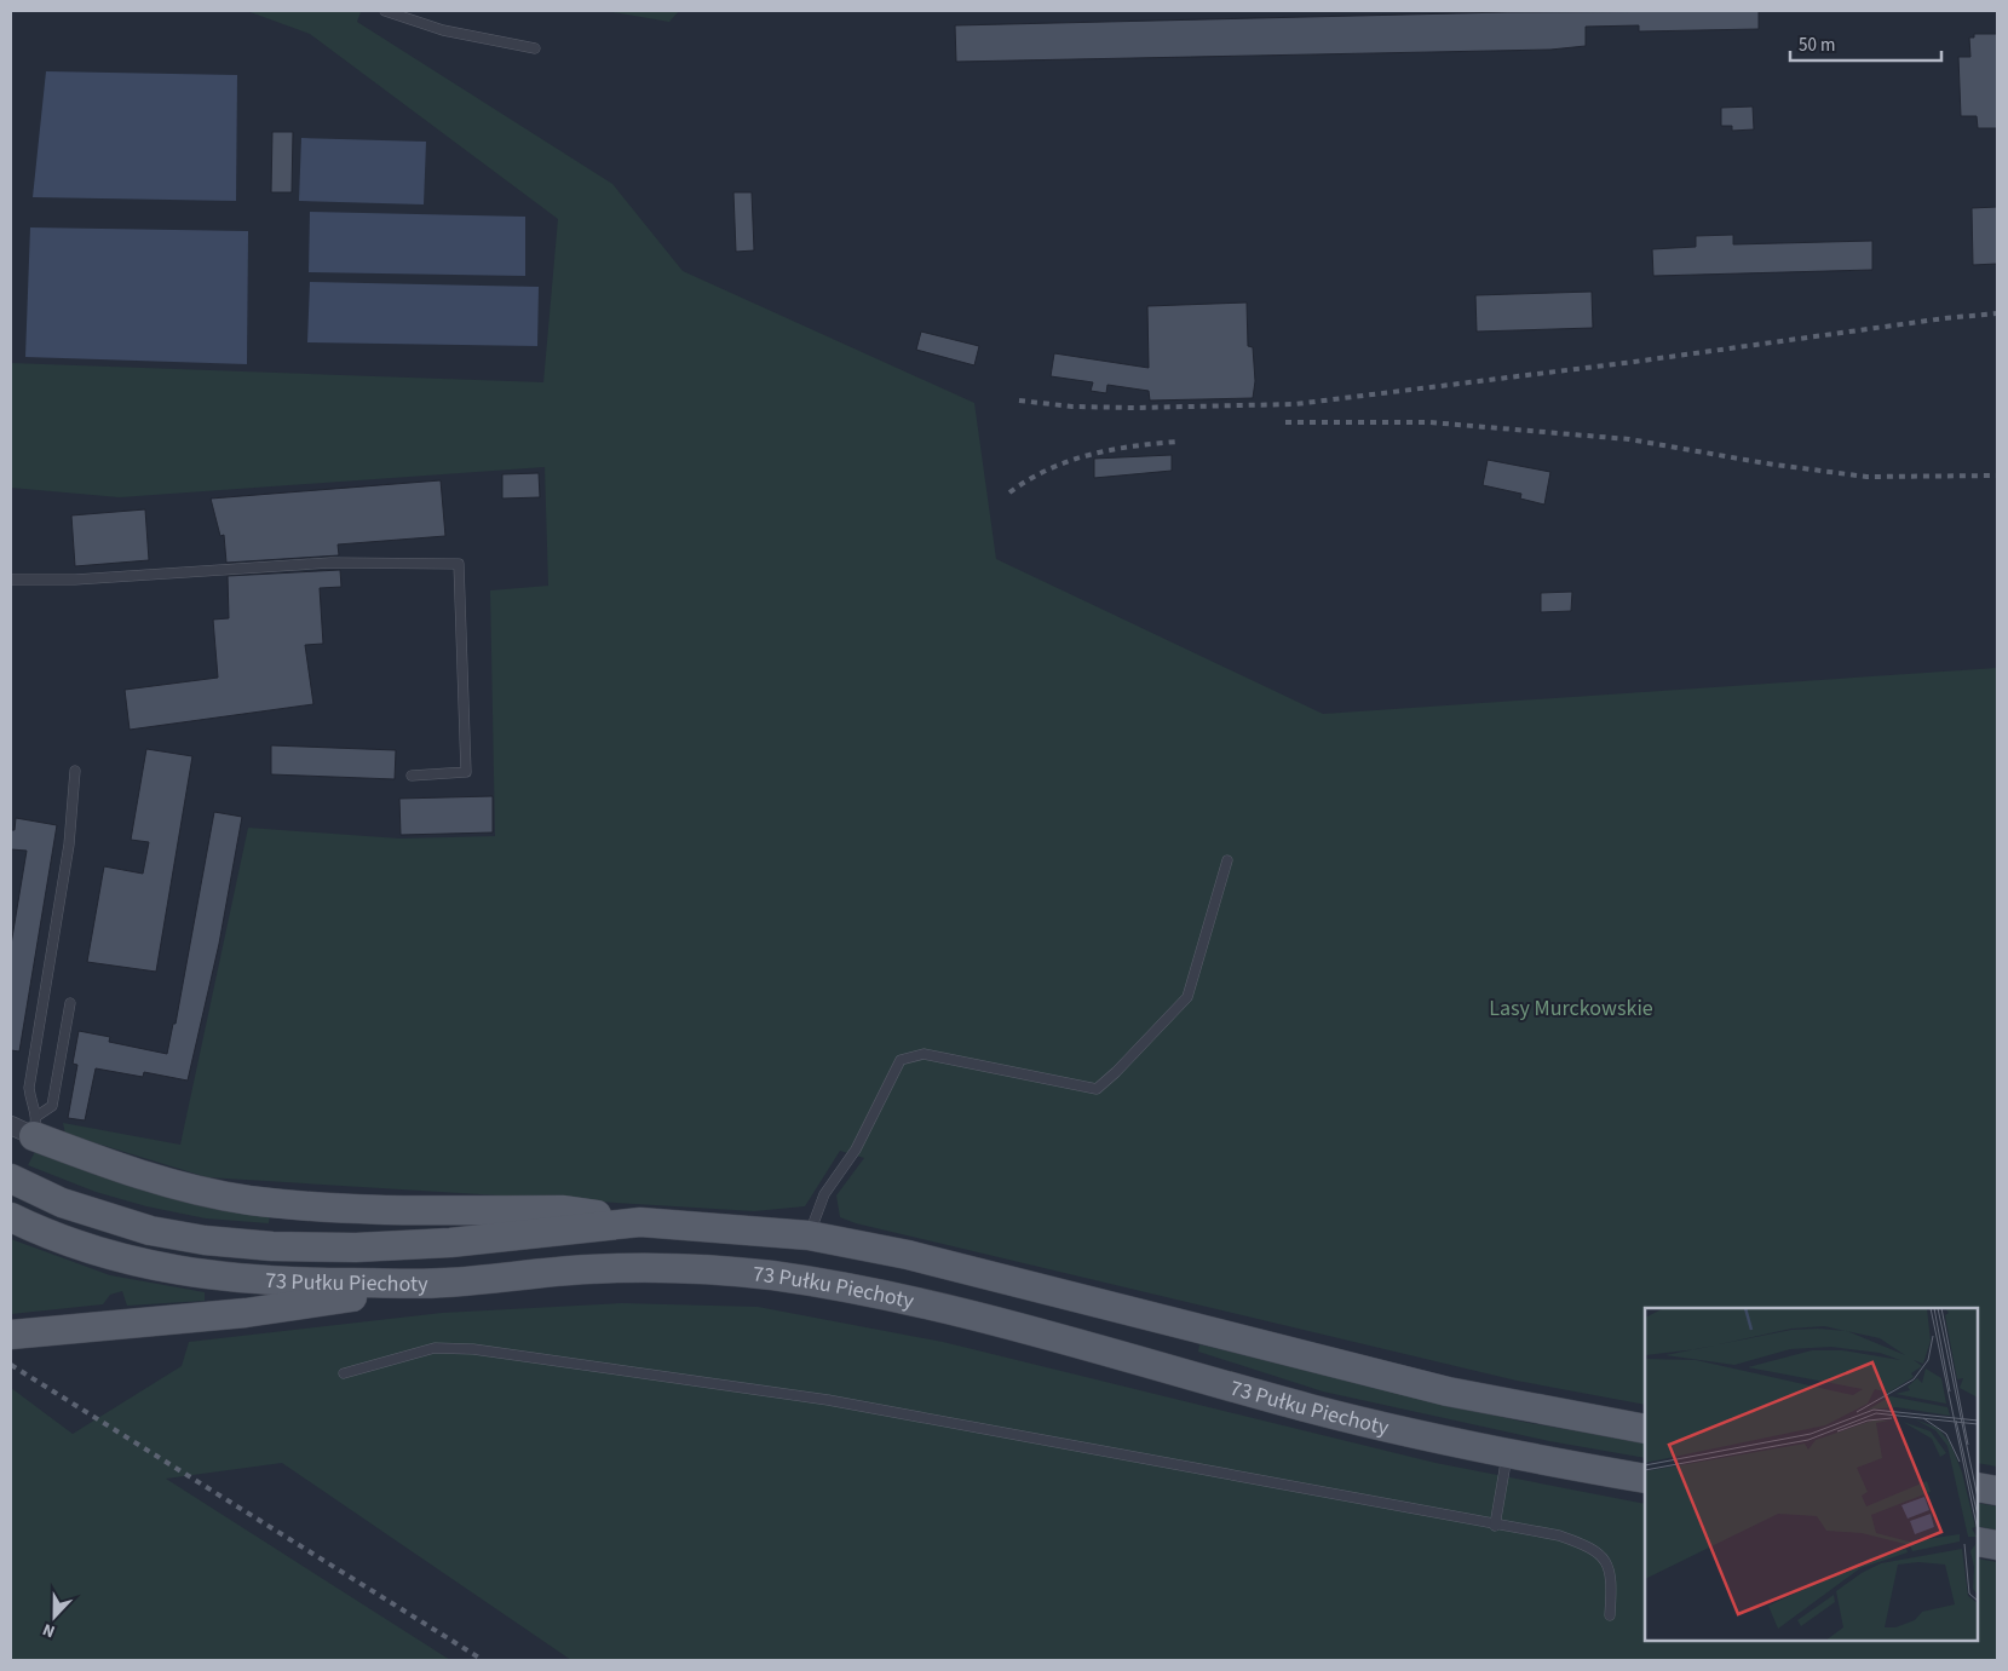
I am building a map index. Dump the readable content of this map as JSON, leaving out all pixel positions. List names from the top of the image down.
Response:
{
  "streets": {
    "main road": ["73 Pułku Piechoty"]
  },
  "parks": ["Lasy Murckowskie"],
  "scale_bar": "50 m",
  "north": "bottom"
}
